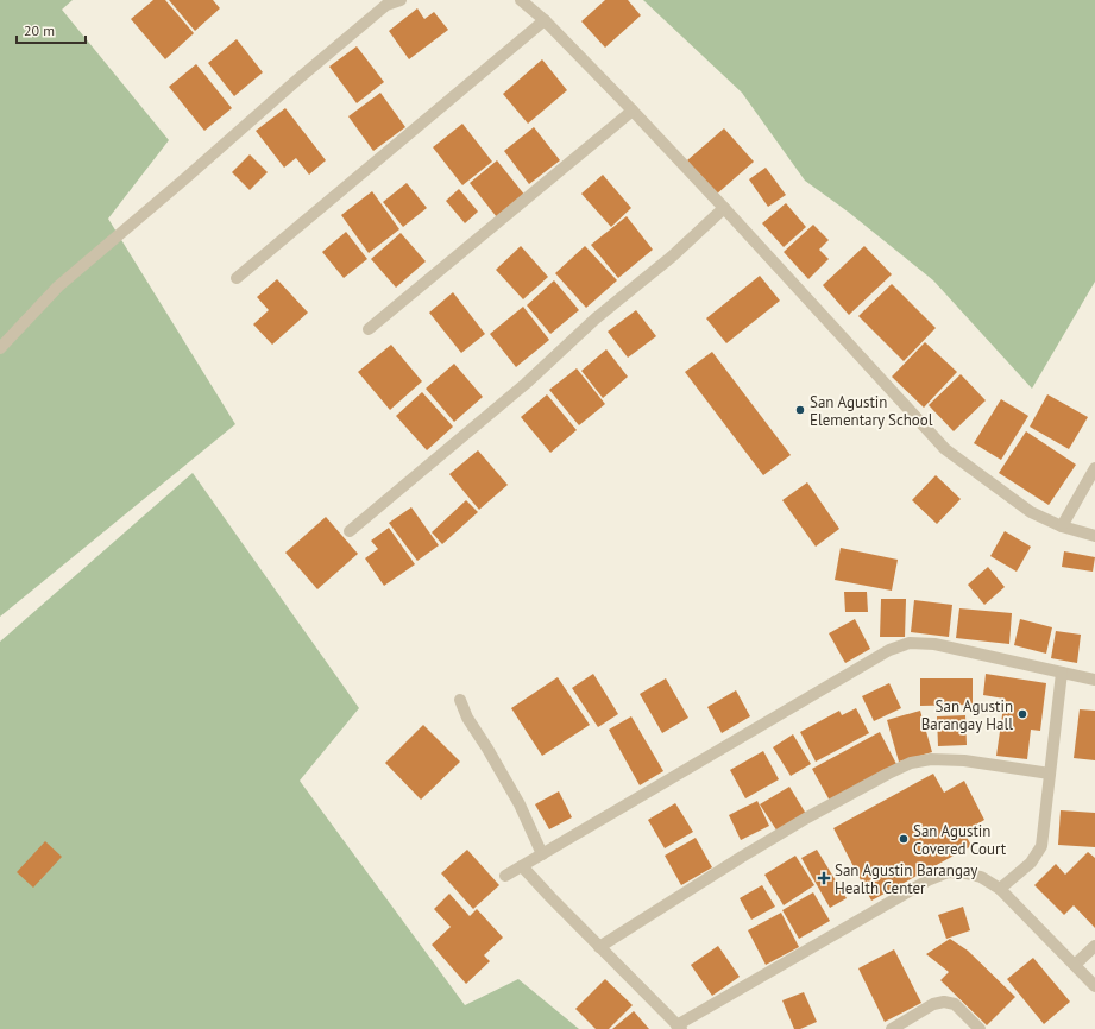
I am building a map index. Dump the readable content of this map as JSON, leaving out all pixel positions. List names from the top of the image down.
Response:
{
  "places": {
    "other": ["San Agustin Elementary School", "San Agustin Barangay Hall", "San Agustin Covered Court"],
    "health": ["San Agustin Barangay Health Center"]
  },
  "scale_bar": "20 m"
}
